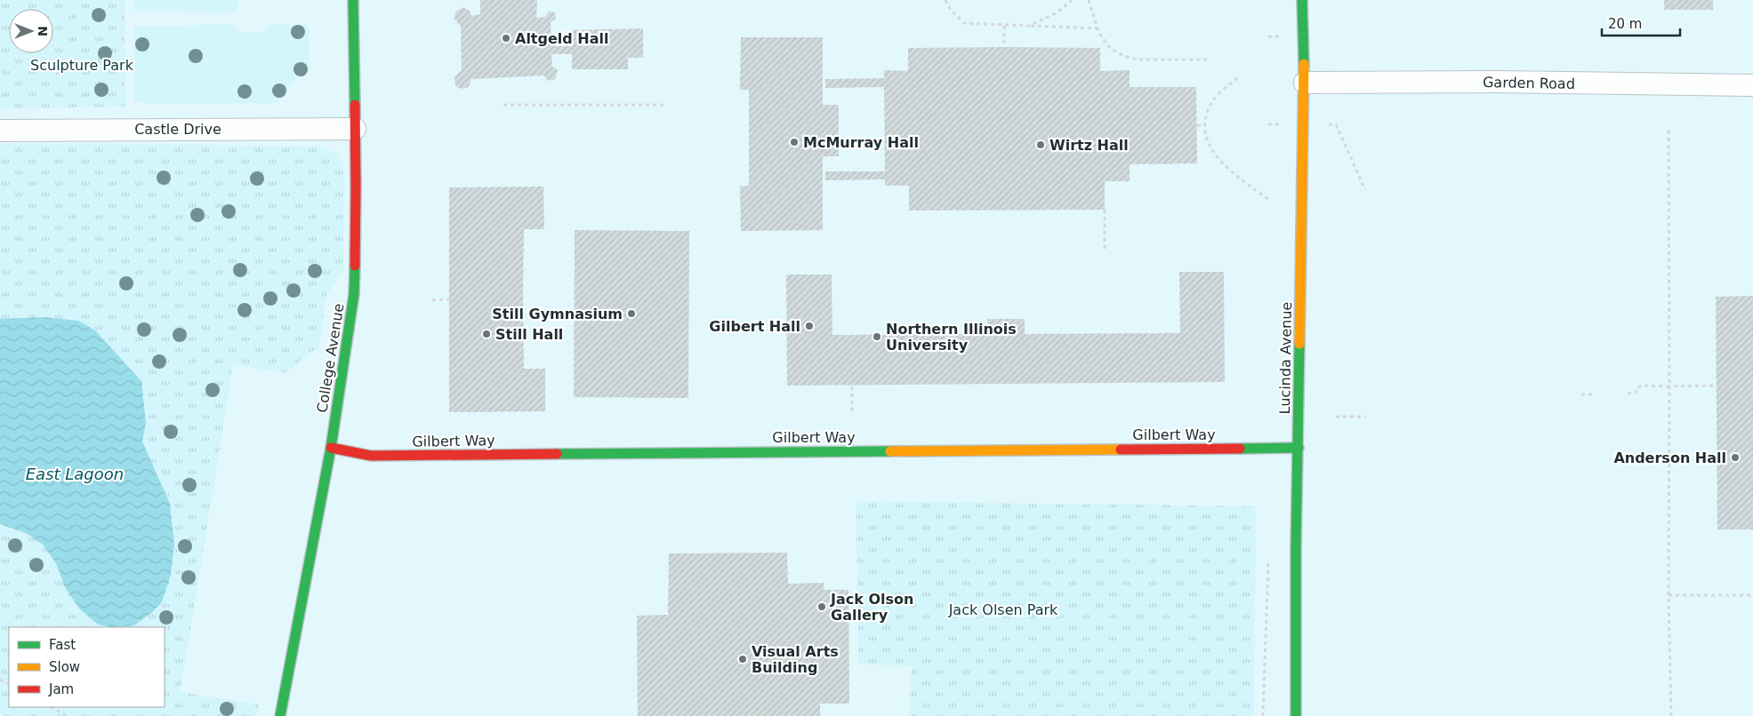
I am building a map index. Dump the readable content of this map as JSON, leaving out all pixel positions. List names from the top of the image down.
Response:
{
  "streets": {
    "street": [
      "Garden Road",
      "Castle Drive",
      "College Avenue",
      "Lucinda Avenue",
      "Gilbert Way"
    ]
  },
  "crossings": [
    ["Garden Road", "Lucinda Avenue"],
    ["Castle Drive", "College Avenue"],
    ["College Avenue", "Gilbert Way"],
    ["Lucinda Avenue", "Gilbert Way"]
  ],
  "water": ["East Lagoon"],
  "parks": ["Sculpture Park", "Jack Olsen Park"],
  "places": [
    "Altgeld Hall",
    "McMurray Hall",
    "Wirtz Hall",
    "Still Gymnasium",
    "Gilbert Hall",
    "Still Hall",
    "Northern Illinois University",
    "Anderson Hall",
    "Jack Olson Gallery",
    "Visual Arts Building"
  ],
  "legend": ["Fast", "Slow", "Jam"],
  "scale_bar": "20 m",
  "north": "right"
}
